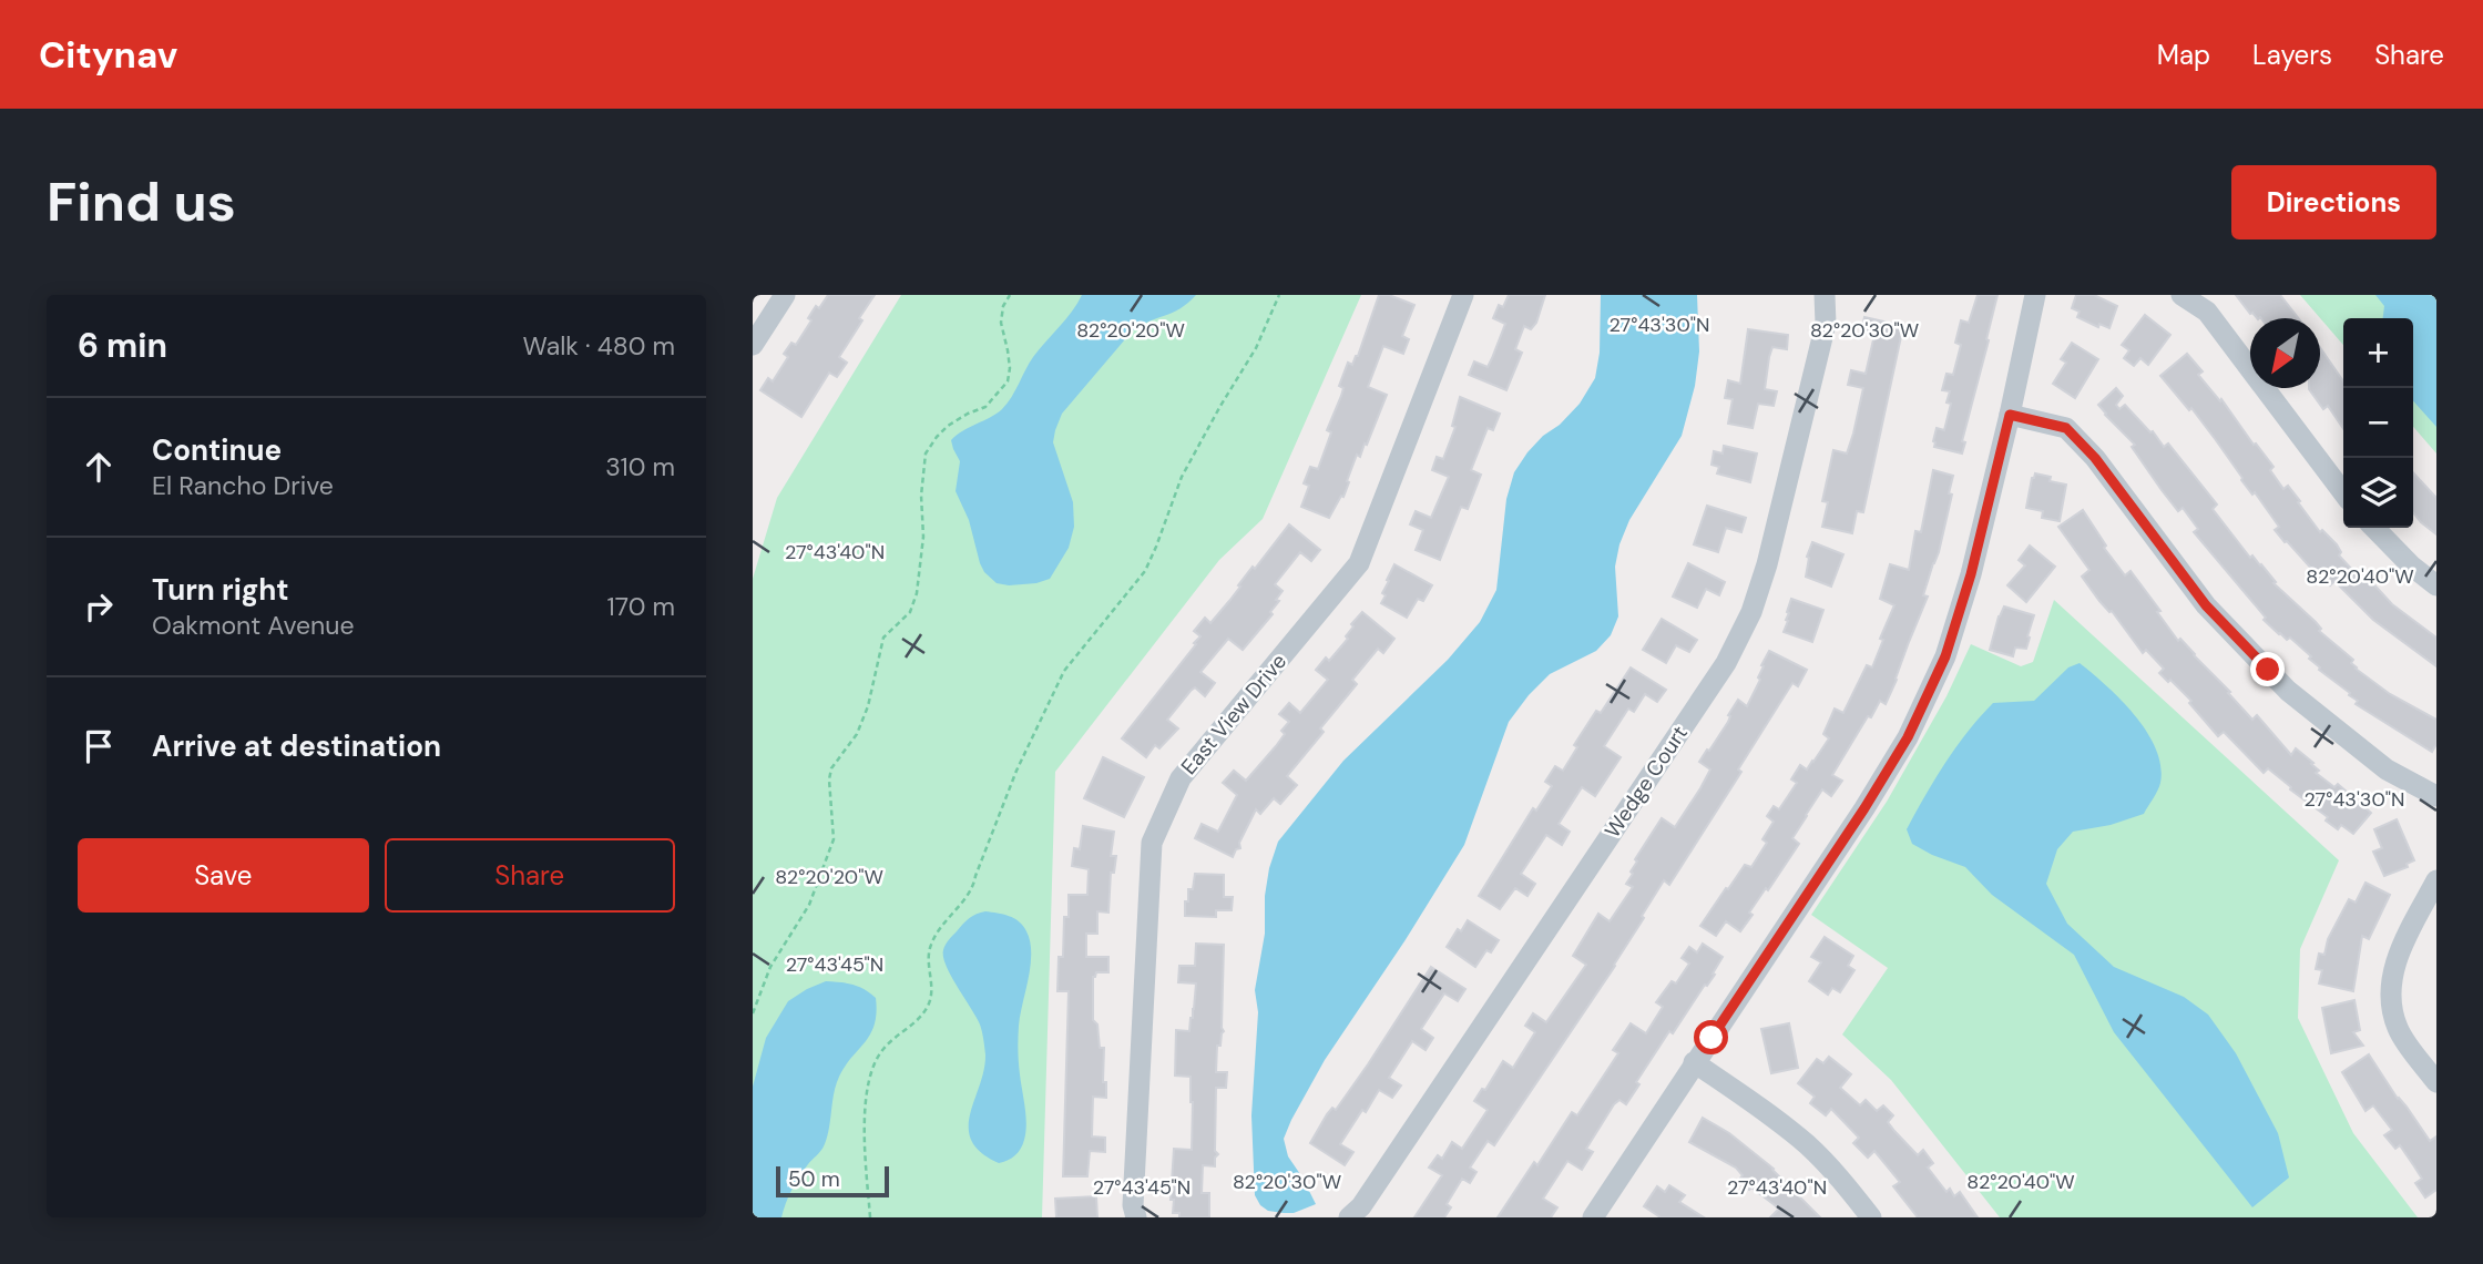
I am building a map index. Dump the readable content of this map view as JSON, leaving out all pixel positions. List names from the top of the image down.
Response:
{
  "streets": {
    "street": ["East View Drive", "Wedge Court"]
  },
  "scale_bar": "50 m",
  "north": "bottom left",
  "page": {
    "header": "Citynav",
    "nav": ["Map", "Layers", "Share"],
    "buttons": [
      "Directions",
      ["Save", "Share"]
    ],
    "title": "Find us",
    "heading": ["6 min", "Walk · 480 m"],
    "map_buttons": ["+", "−"],
    "list": [
      ["Continue", "El Rancho Drive", "310 m"],
      ["Turn right", "Oakmont Avenue", "170 m"],
      "Arrive at destination"
    ],
    "scale": "50 m"
  },
  "coordinates": [
    "27°43'30\"N",
    "82°20'20\"W",
    "82°20'30\"W",
    "27°43'40\"N",
    "82°20'40\"W",
    "27°43'45\"N"
  ]
}
